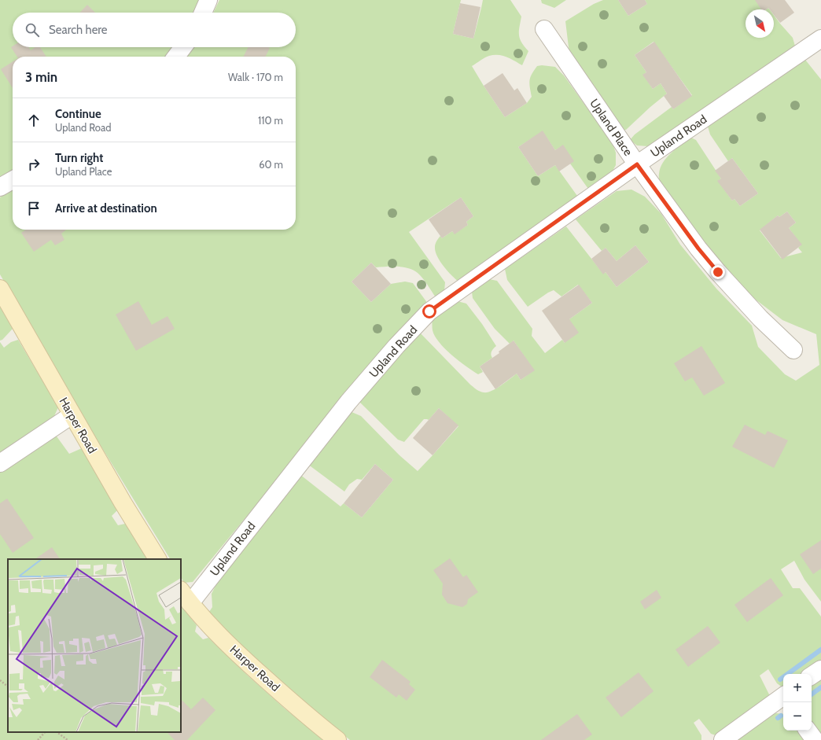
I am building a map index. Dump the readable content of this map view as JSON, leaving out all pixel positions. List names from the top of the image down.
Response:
{
  "streets": {
    "main road": ["Harper Road"],
    "street": ["Upland Place", "Upland Road"]
  },
  "crossings": [
    ["Upland Place", "Upland Road"],
    ["Upland Road", "Harper Road"]
  ],
  "north": "bottom right",
  "page": {
    "search": "Search here",
    "heading": ["3 min", "Walk · 170 m"],
    "list": [
      ["Continue", "Upland Road", "110 m"],
      ["Turn right", "Upland Place", "60 m"],
      "Arrive at destination"
    ],
    "map_buttons": ["+", "−"]
  }
}
